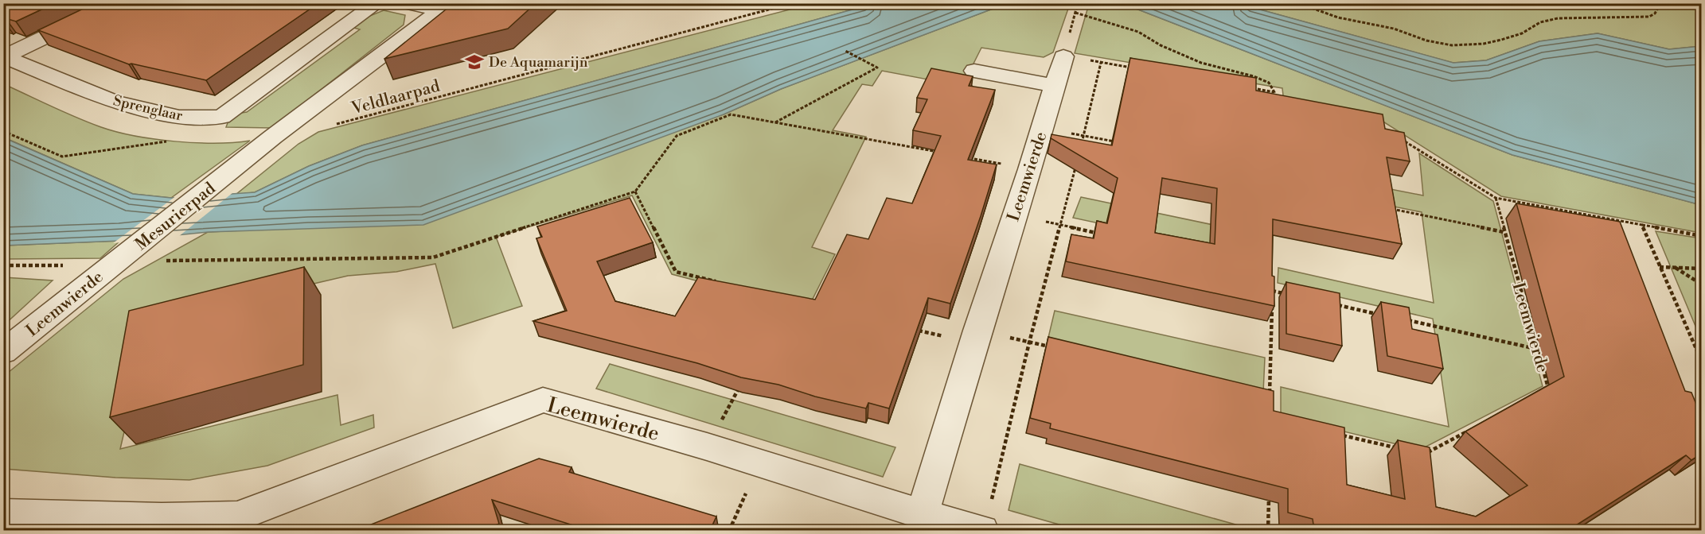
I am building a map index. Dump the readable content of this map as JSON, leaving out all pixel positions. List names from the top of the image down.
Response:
{
  "streets": {
    "street": ["Sprenglaar", "Leemwierde", "Mesurierpad"],
    "path": ["Veldlaarpad"]
  },
  "crossings": [
    ["Leemwierde", "Mesurierpad"]
  ],
  "places": {
    "school or university": ["De Aquamarijn"]
  }
}
